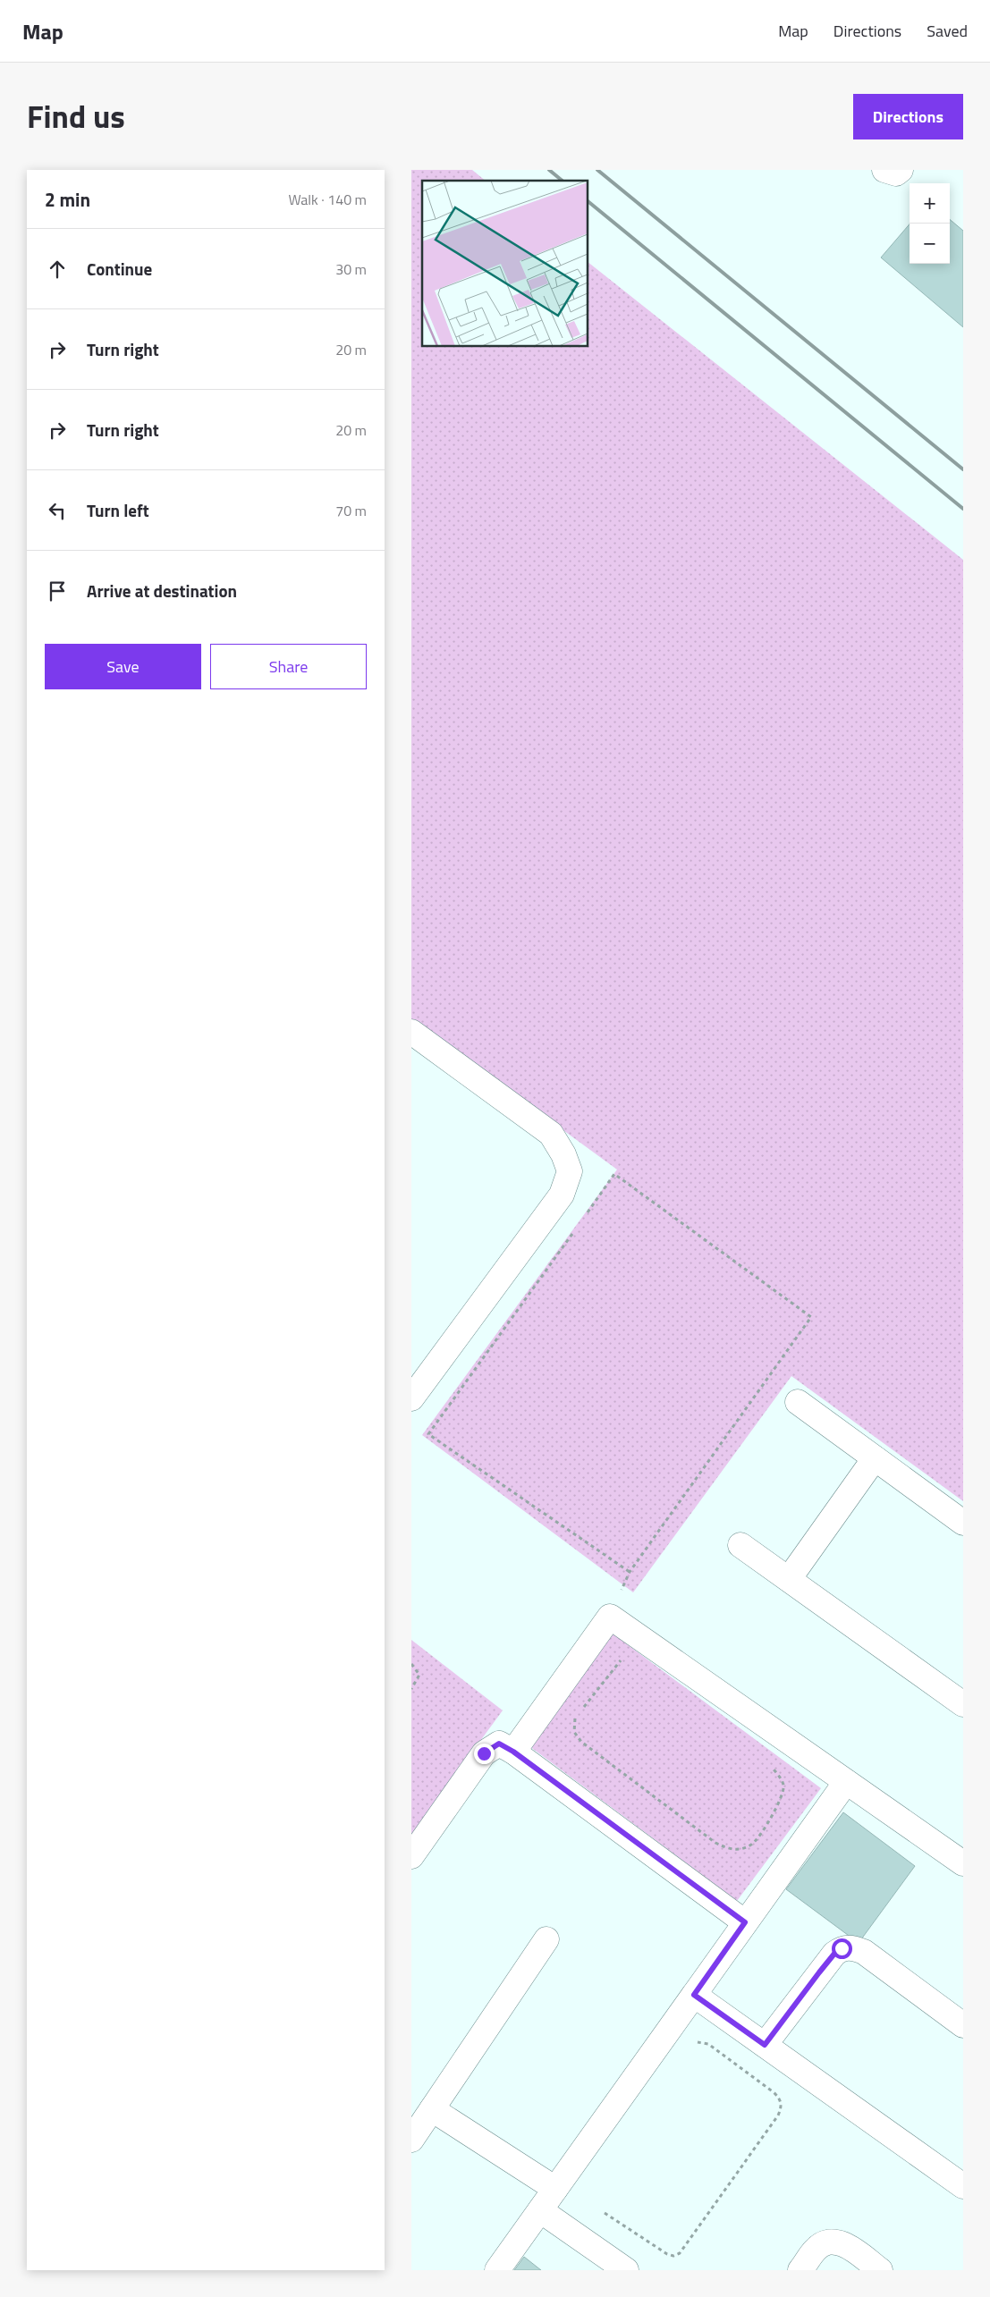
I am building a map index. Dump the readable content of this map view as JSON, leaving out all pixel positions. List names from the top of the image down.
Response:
{
  "page": {
    "header": "Map",
    "nav": ["Map", "Directions", "Saved"],
    "title": "Find us",
    "buttons": [
      "Directions",
      ["Save", "Share"]
    ],
    "heading": ["2 min", "Walk · 140 m"],
    "map_buttons": ["+", "−"],
    "list": [
      ["Continue", "30 m"],
      ["Turn right", "20 m"],
      ["Turn right", "20 m"],
      ["Turn left", "70 m"],
      "Arrive at destination"
    ]
  }
}
